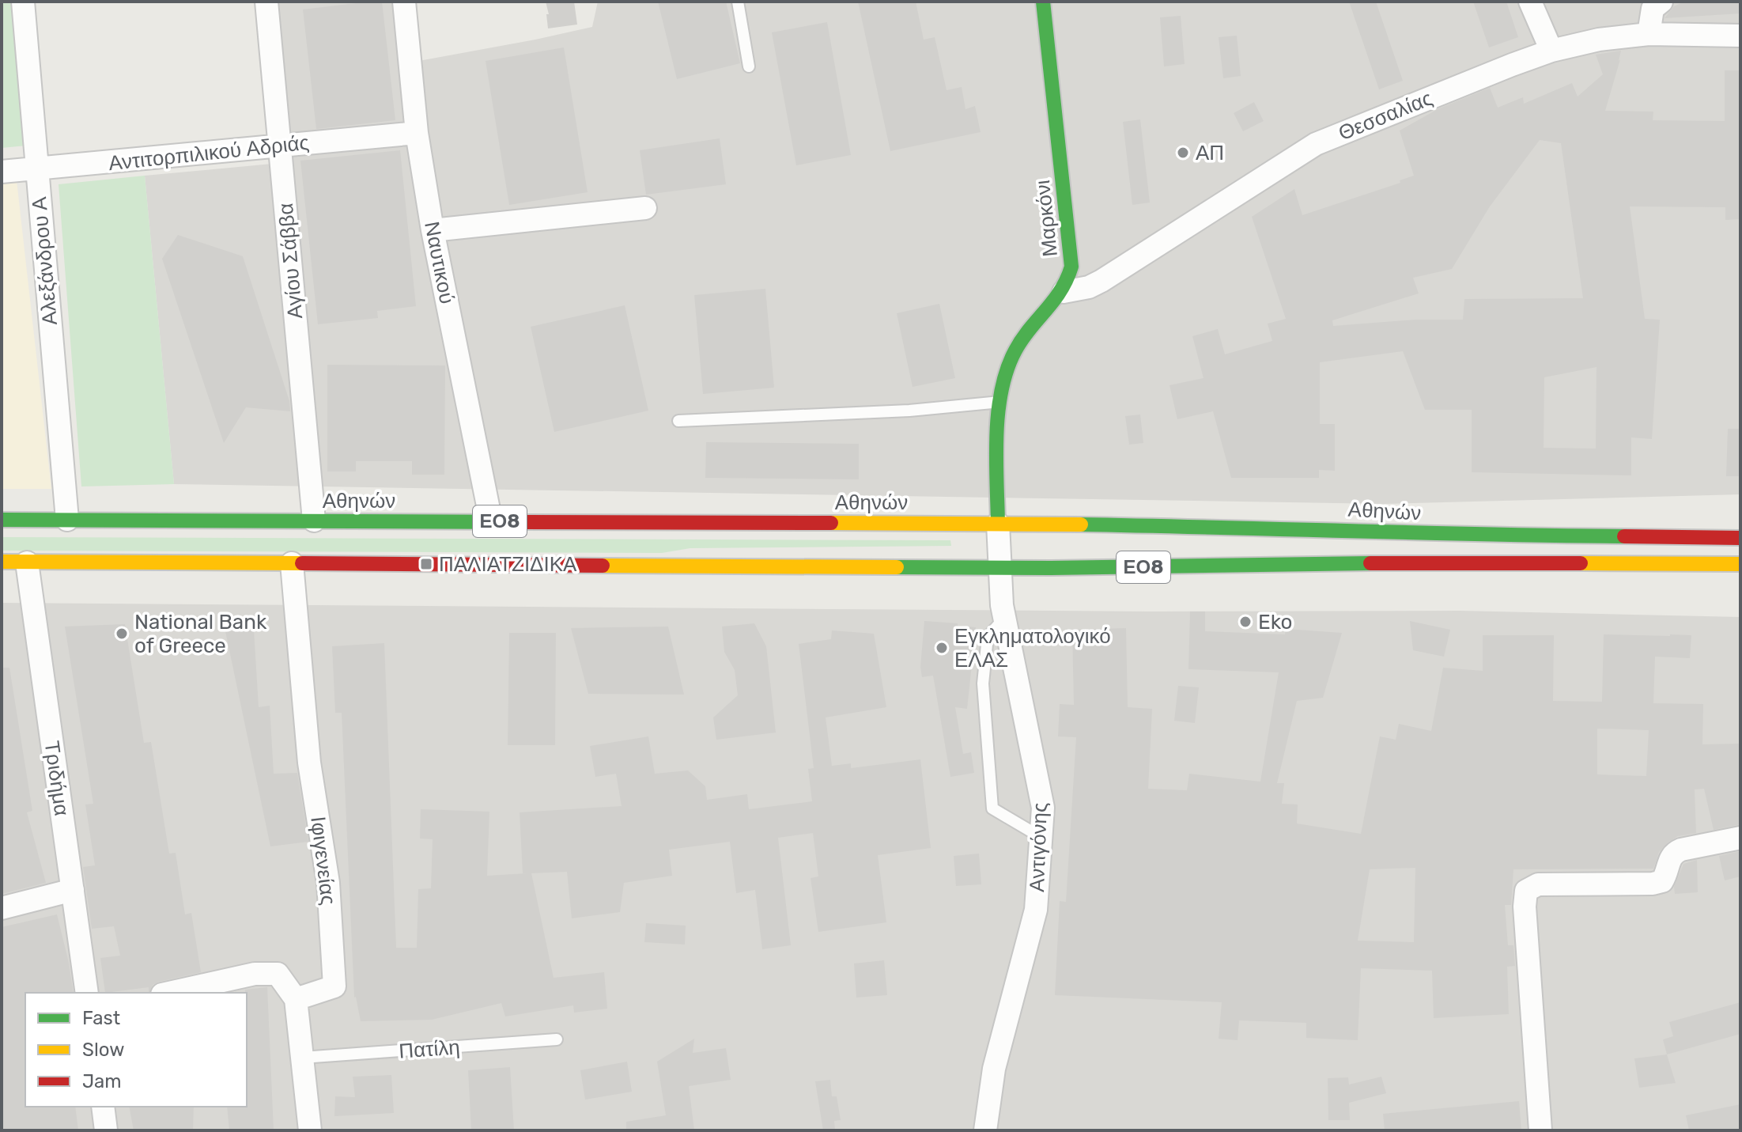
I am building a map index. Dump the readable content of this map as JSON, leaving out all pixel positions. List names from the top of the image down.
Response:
{
  "streets": {
    "main road": ["Μαρκόνι", "Αθηνών", "ΕΟ8"],
    "street": [
      "Θεσσαλίας",
      "Αντιτορπιλικού Αδριάς",
      "Αλεξάνδρου Α",
      "Αγίου Σάββα",
      "Ναυτικού",
      "Τριδήμα",
      "Αντιγόνης",
      "Ιφιγενείας"
    ],
    "lane": ["Πατίλη"]
  },
  "crossings": [
    ["Θεσσαλίας", "Μαρκόνι"],
    ["Αντιτορπιλικού Αδριάς", "Αλεξάνδρου Α"],
    ["Αντιτορπιλικού Αδριάς", "Αγίου Σάββα"],
    ["Αντιτορπιλικού Αδριάς", "Ναυτικού"],
    ["Μαρκόνι", "Αθηνών"],
    ["Μαρκόνι", "Αντιγόνης"],
    ["Αλεξάνδρου Α", "Αθηνών"],
    ["Αγίου Σάββα", "Αθηνών"],
    ["Ναυτικού", "Αθηνών"],
    ["Αθηνών", "Αντιγόνης"],
    ["ΕΟ8", "Τριδήμα"],
    ["ΕΟ8", "Αντιγόνης"],
    ["ΕΟ8", "Ιφιγενείας"]
  ],
  "places": {
    "other": [
      "ΑΠ",
      "Eko",
      "National Bank of Greece",
      "Εγκληματολογικό ΕΛΑΣ"
    ],
    "transit": ["ΠΑΛΙΑΤΖΙΔΙΚΑ"]
  },
  "legend": ["Fast", "Slow", "Jam"]
}
